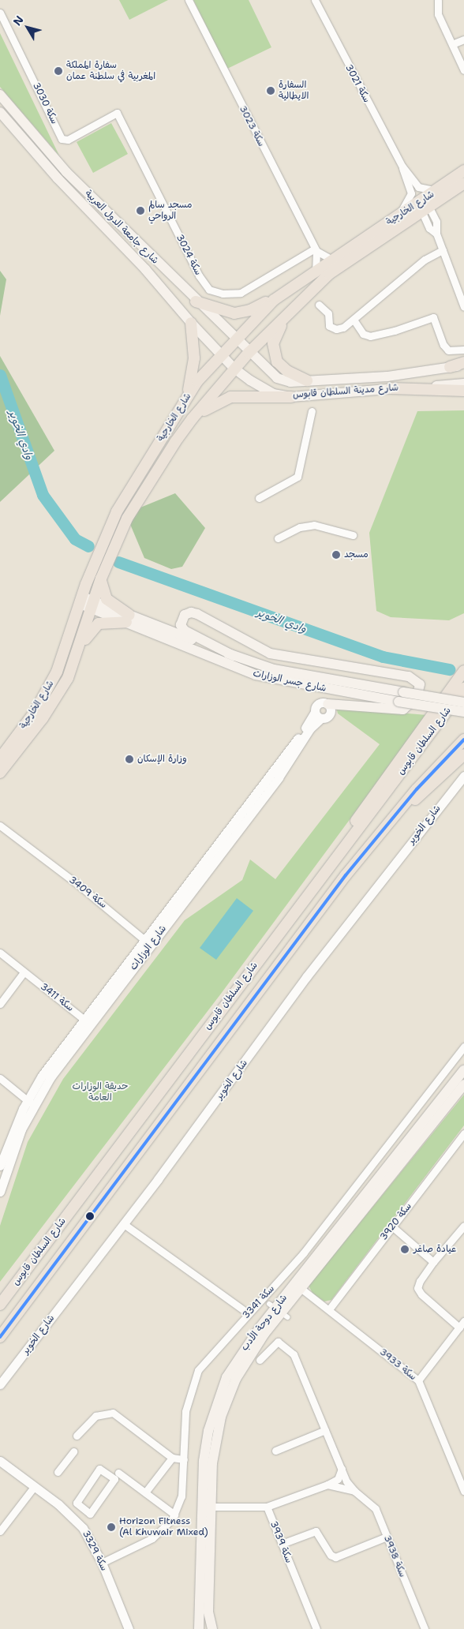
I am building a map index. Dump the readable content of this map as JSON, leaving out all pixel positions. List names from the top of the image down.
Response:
{
  "streets": {
    "main road": [
      "شارع الخارجية",
      "شارع جامعة الدول العربية",
      "شارع مدينة السلطان قابوس",
      "شارع جسر الوزارات",
      "شارع السلطان قابوس",
      "شارع دوحة الأدب"
    ],
    "street": [
      "سكة 3021",
      "سكة 3030",
      "سكة 3023",
      "سكة 3024",
      "شارع الخوير",
      "سكة 3409",
      "شارع الوزارات",
      "سكة 3411",
      "سكة 3920",
      "سكة 3341",
      "سكة 3933",
      "سكة 3939",
      "سكة 3329",
      "سكة 3938"
    ]
  },
  "crossings": [
    ["سكة 3021", "شارع الخارجية"],
    ["سكة 3030", "سكة 3024"],
    ["سكة 3023", "شارع الخارجية"],
    ["سكة 3023", "سكة 3024"],
    ["شارع الخارجية", "شارع جامعة الدول العربية"],
    ["شارع الخارجية", "شارع مدينة السلطان قابوس"],
    ["شارع الخارجية", "شارع جسر الوزارات"],
    ["شارع جامعة الدول العربية", "شارع مدينة السلطان قابوس"],
    ["سكة 3409", "شارع الوزارات"],
    ["شارع الوزارات", "سكة 3411"],
    ["سكة 3920", "سكة 3933"],
    ["سكة 3341", "سكة 3329"],
    ["شارع دوحة الأدب", "سكة 3933"]
  ],
  "water": ["وادي الخوير"],
  "parks": ["حديقة الوزارات العامة"],
  "places": [
    "سفارة المملكة المغربية في سلطنة عمان",
    "السفارة الايطالية",
    "مسجد سالم الرواحي",
    "مسجد",
    "وزارة الإسكان",
    "عيادة صاغر",
    "Horizon Fitness (Al Khuwair Mixed)"
  ],
  "north": "top left"
}
